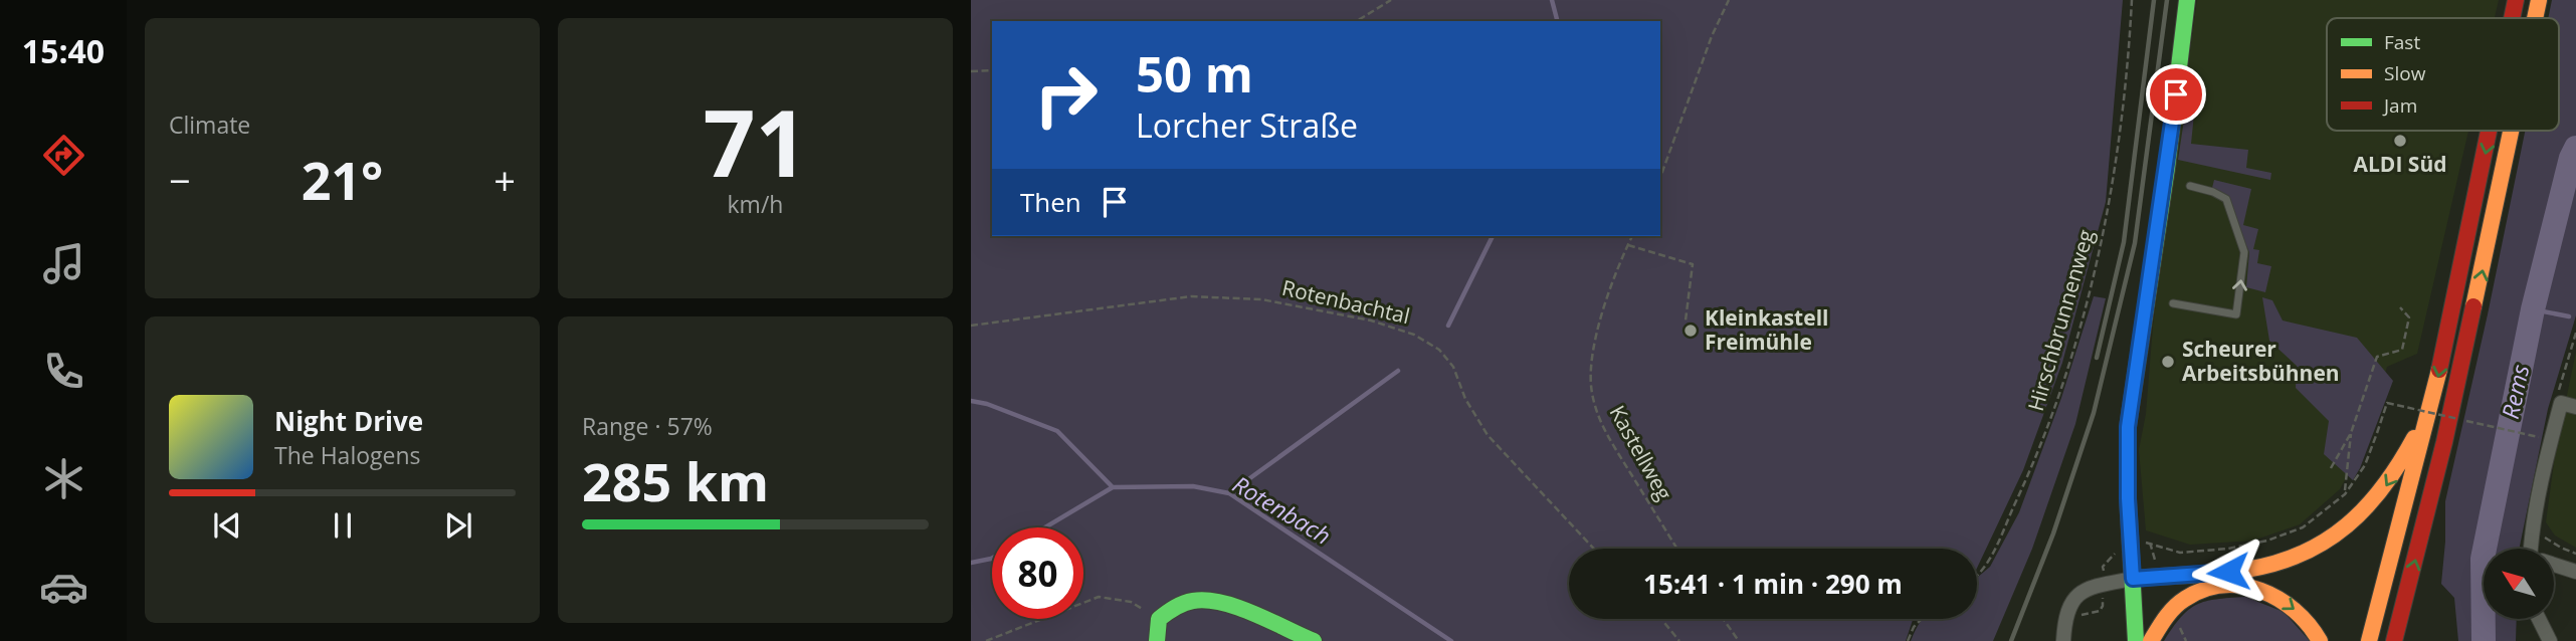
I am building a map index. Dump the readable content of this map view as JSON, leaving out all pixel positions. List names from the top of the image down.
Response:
{
  "streets": {
    "path": ["Rotenbachtal", "Hirschbrunnenweg", "Kastellweg"]
  },
  "water": ["Rems", "Rotenbach"],
  "places": ["ALDI Süd", "Kleinkastell Freimühle", "Scheurer Arbeitsbühnen"],
  "legend": ["Fast", "Slow", "Jam"],
  "north": "top left",
  "page": {
    "tabs": "15:40",
    "tile": [
      "Climate",
      ["71", "km/h"],
      ["Range · 57%", "285 km"]
    ],
    "turn": ["50 m", "Lorcher Straße"],
    "heat": ["−", "21°", "+"],
    "then": "Then",
    "song": ["Night Drive", "The Halogens"],
    "limit": "80",
    "trip": "15:41 · 1 min · 290 m"
  }
}
